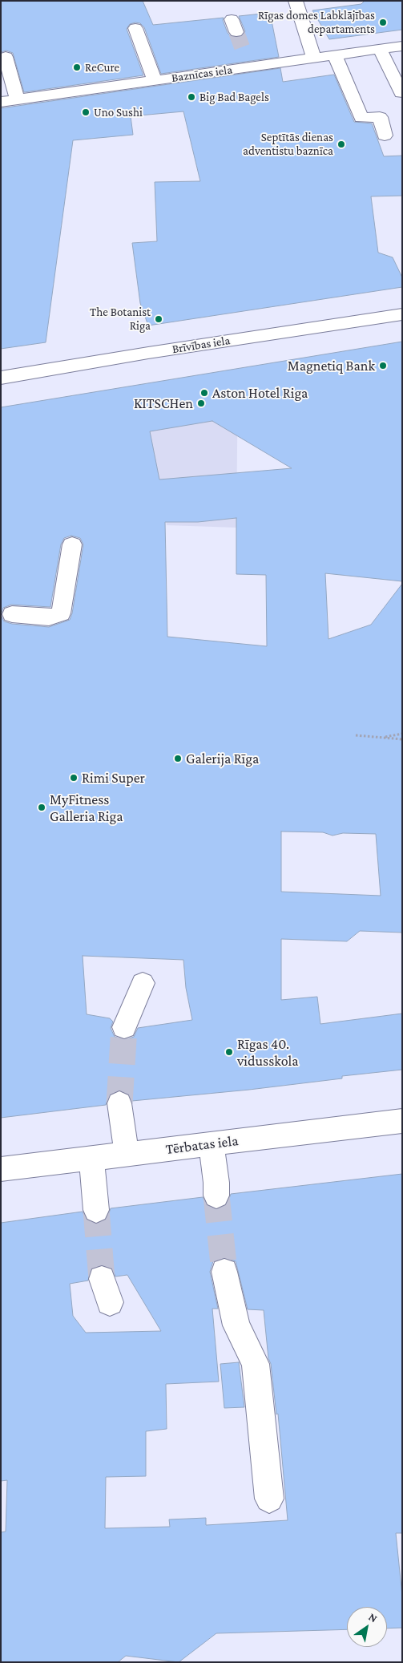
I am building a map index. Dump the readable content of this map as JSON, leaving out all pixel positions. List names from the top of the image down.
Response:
{
  "streets": {
    "main road": ["Baznīcas iela", "Brīvības iela", "Tērbatas iela"]
  },
  "places": [
    "Rīgas domes Labklājības departaments",
    "ReCure",
    "Big Bad Bagels",
    "Uno Sushi",
    "Septītās dienas adventistu baznīca",
    "The Botanist Riga",
    "Magnetiq Bank",
    "Aston Hotel Riga",
    "KITSCHen",
    "Galerija Rīga",
    "Rimi Super",
    "MyFitness Galleria Riga",
    "Rīgas 40. vidusskola"
  ],
  "north": "top right"
}
